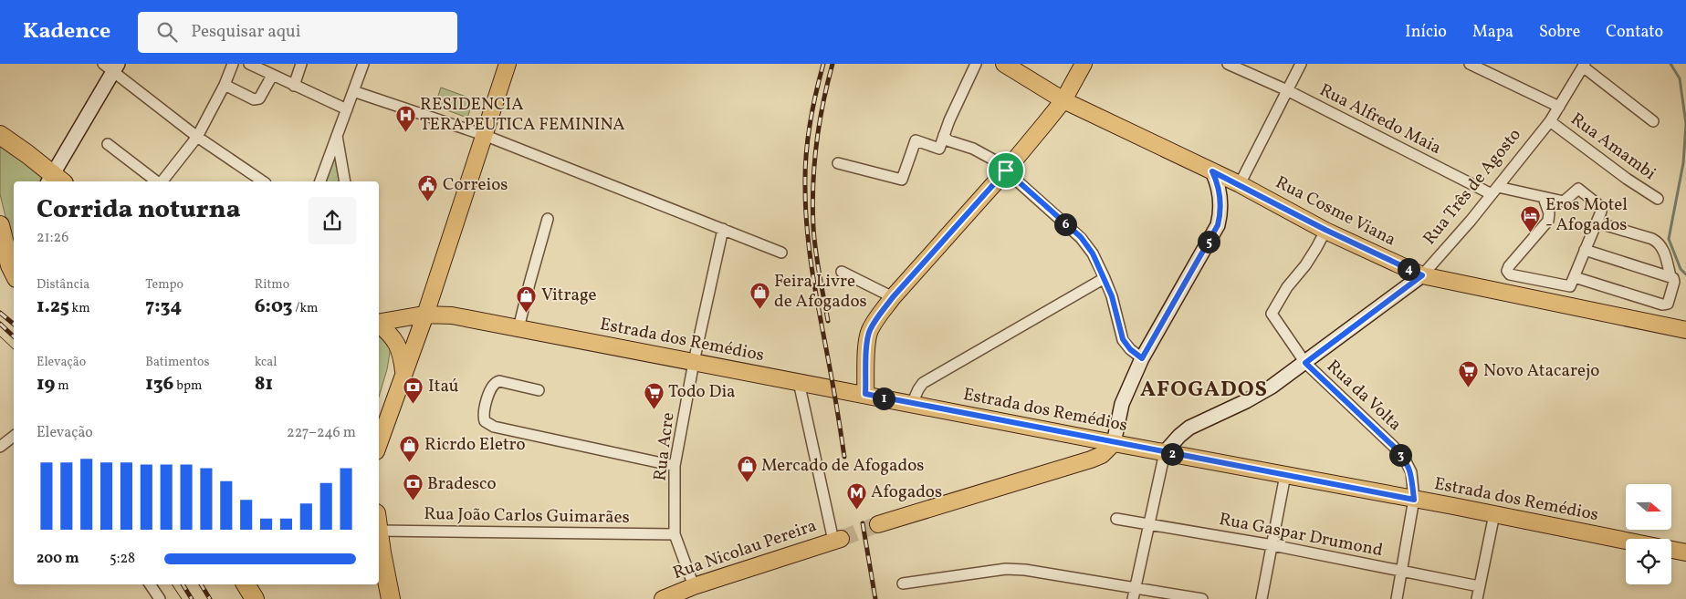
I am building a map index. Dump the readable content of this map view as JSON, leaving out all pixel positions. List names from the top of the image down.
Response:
{
  "streets": {
    "main road": [
      "Rua Três de Agosto",
      "Rua Cosme Viana",
      "Estrada dos Remédios",
      "Rua Nicolau Pereira"
    ],
    "street": [
      "Rua Alfredo Maia",
      "Rua Amambi",
      "Rua da Volta",
      "Rua Acre",
      "Rua João Carlos Guimarães",
      "Rua Gaspar Drumond"
    ]
  },
  "crossings": [
    ["Rua Alfredo Maia", "Rua Três de Agosto"],
    ["Rua Amambi", "Rua Três de Agosto"],
    ["Rua Três de Agosto", "Rua Cosme Viana"],
    ["Rua Três de Agosto", "Estrada dos Remédios"],
    ["Rua Três de Agosto", "Rua da Volta"],
    ["Rua Cosme Viana", "Rua da Volta"],
    ["Estrada dos Remédios", "Rua da Volta"],
    ["Estrada dos Remédios", "Rua Acre"],
    ["Rua da Volta", "Rua Gaspar Drumond"],
    ["Rua Acre", "Rua João Carlos Guimarães"],
    ["Rua Acre", "Rua Nicolau Pereira"]
  ],
  "districts": ["AFOGADOS"],
  "places": {
    "hospital": ["RESIDENCIA TERAPEUTICA FEMININA"],
    "public building": ["Correios"],
    "hotel": ["Eros Motel - Afogados"],
    "shop": [
      "Feira Livre de Afogados",
      "Vitrage",
      "Ricrdo Eletro",
      "Mercado de Afogados"
    ],
    "supermarket": ["Novo Atacarejo", "Todo Dia"],
    "bank": ["Itaú", "Bradesco"],
    "metro station": ["Afogados"]
  },
  "north": "right",
  "page": {
    "header": "Kadence",
    "search": "Pesquisar aqui",
    "nav": [
      "Início",
      "Mapa",
      "Sobre",
      "Contato"
    ],
    "heading": ["Corrida noturna", "21:26"],
    "pins": [
      "6",
      "5",
      "4",
      "1",
      "2",
      "3"
    ],
    "stats": [
      ["Distância", "1.25 km"],
      ["Tempo", "7:34"],
      ["Ritmo", "6:03 /km"],
      ["Elevação", "19 m"],
      ["Batimentos", "136 bpm"],
      ["kcal", "81"]
    ],
    "chart": ["Elevação", "227–246 m"],
    "list": [
      {
        "name": "200 m",
        "note": "5:28"
      }
    ]
  }
}
